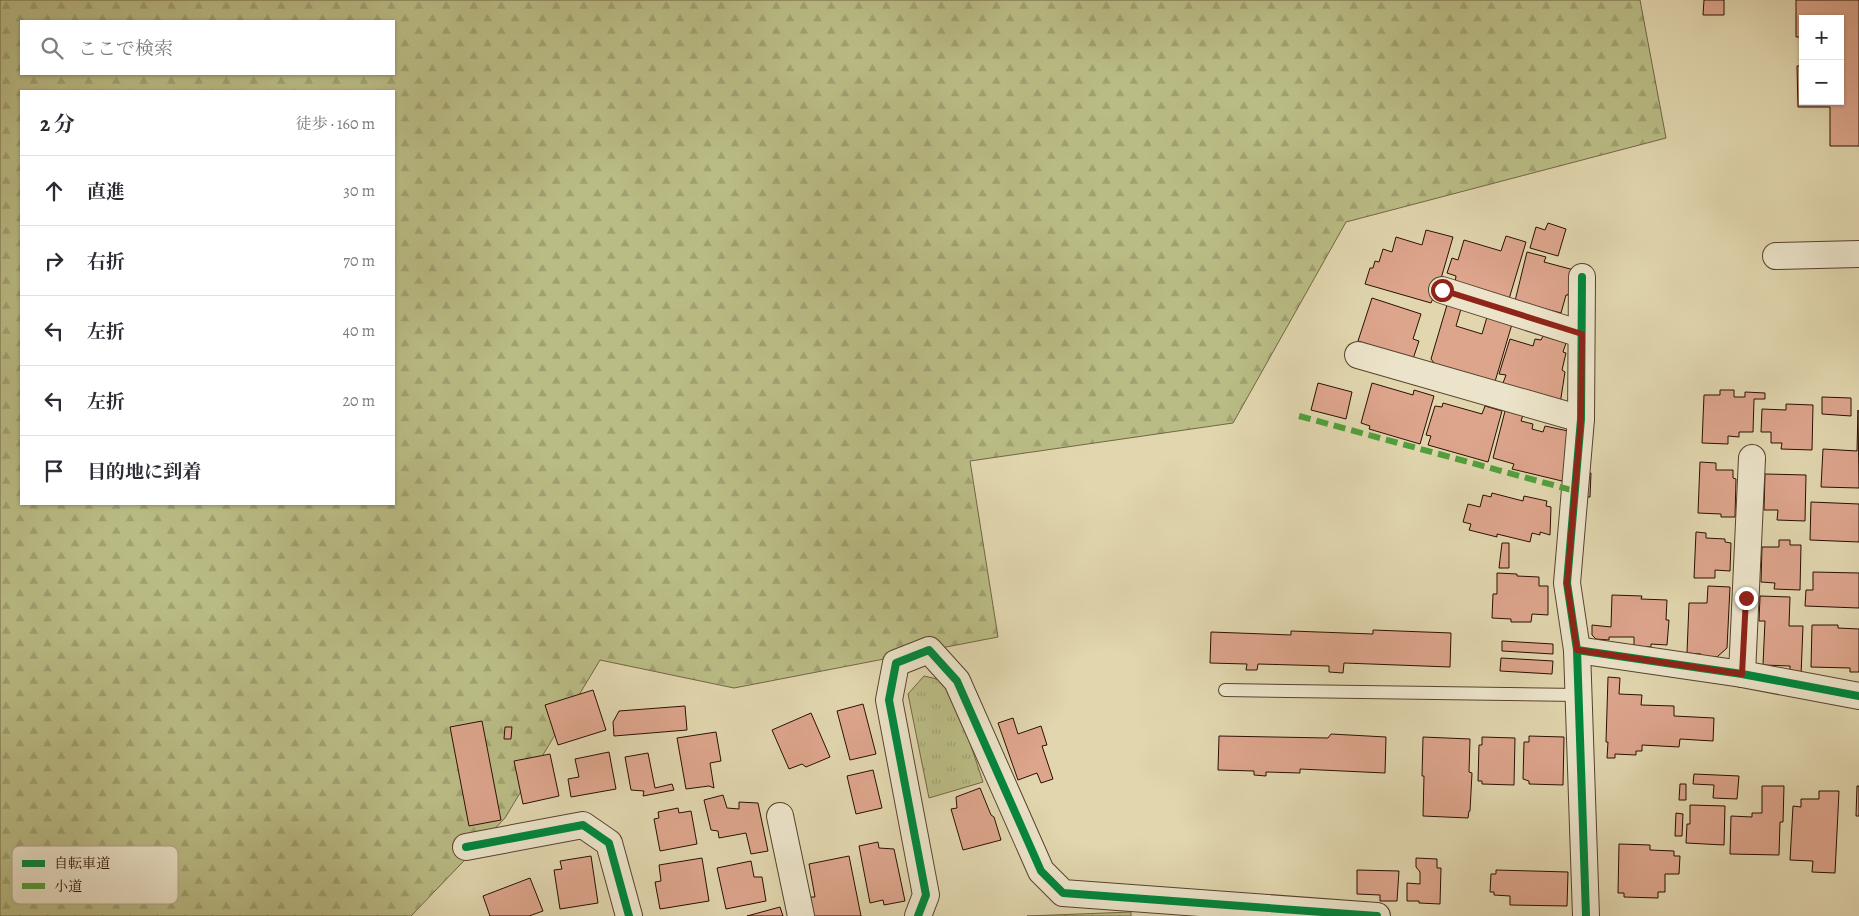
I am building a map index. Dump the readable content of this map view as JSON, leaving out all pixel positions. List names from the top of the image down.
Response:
{
  "legend": ["自転車道", "小道"],
  "page": {
    "map_buttons": ["+", "−"],
    "search": "ここで検索",
    "heading": ["2 分", "徒歩 · 160 m"],
    "list": [
      ["直進", "30 m"],
      ["右折", "70 m"],
      ["左折", "40 m"],
      ["左折", "20 m"],
      "目的地に到着"
    ]
  }
}
